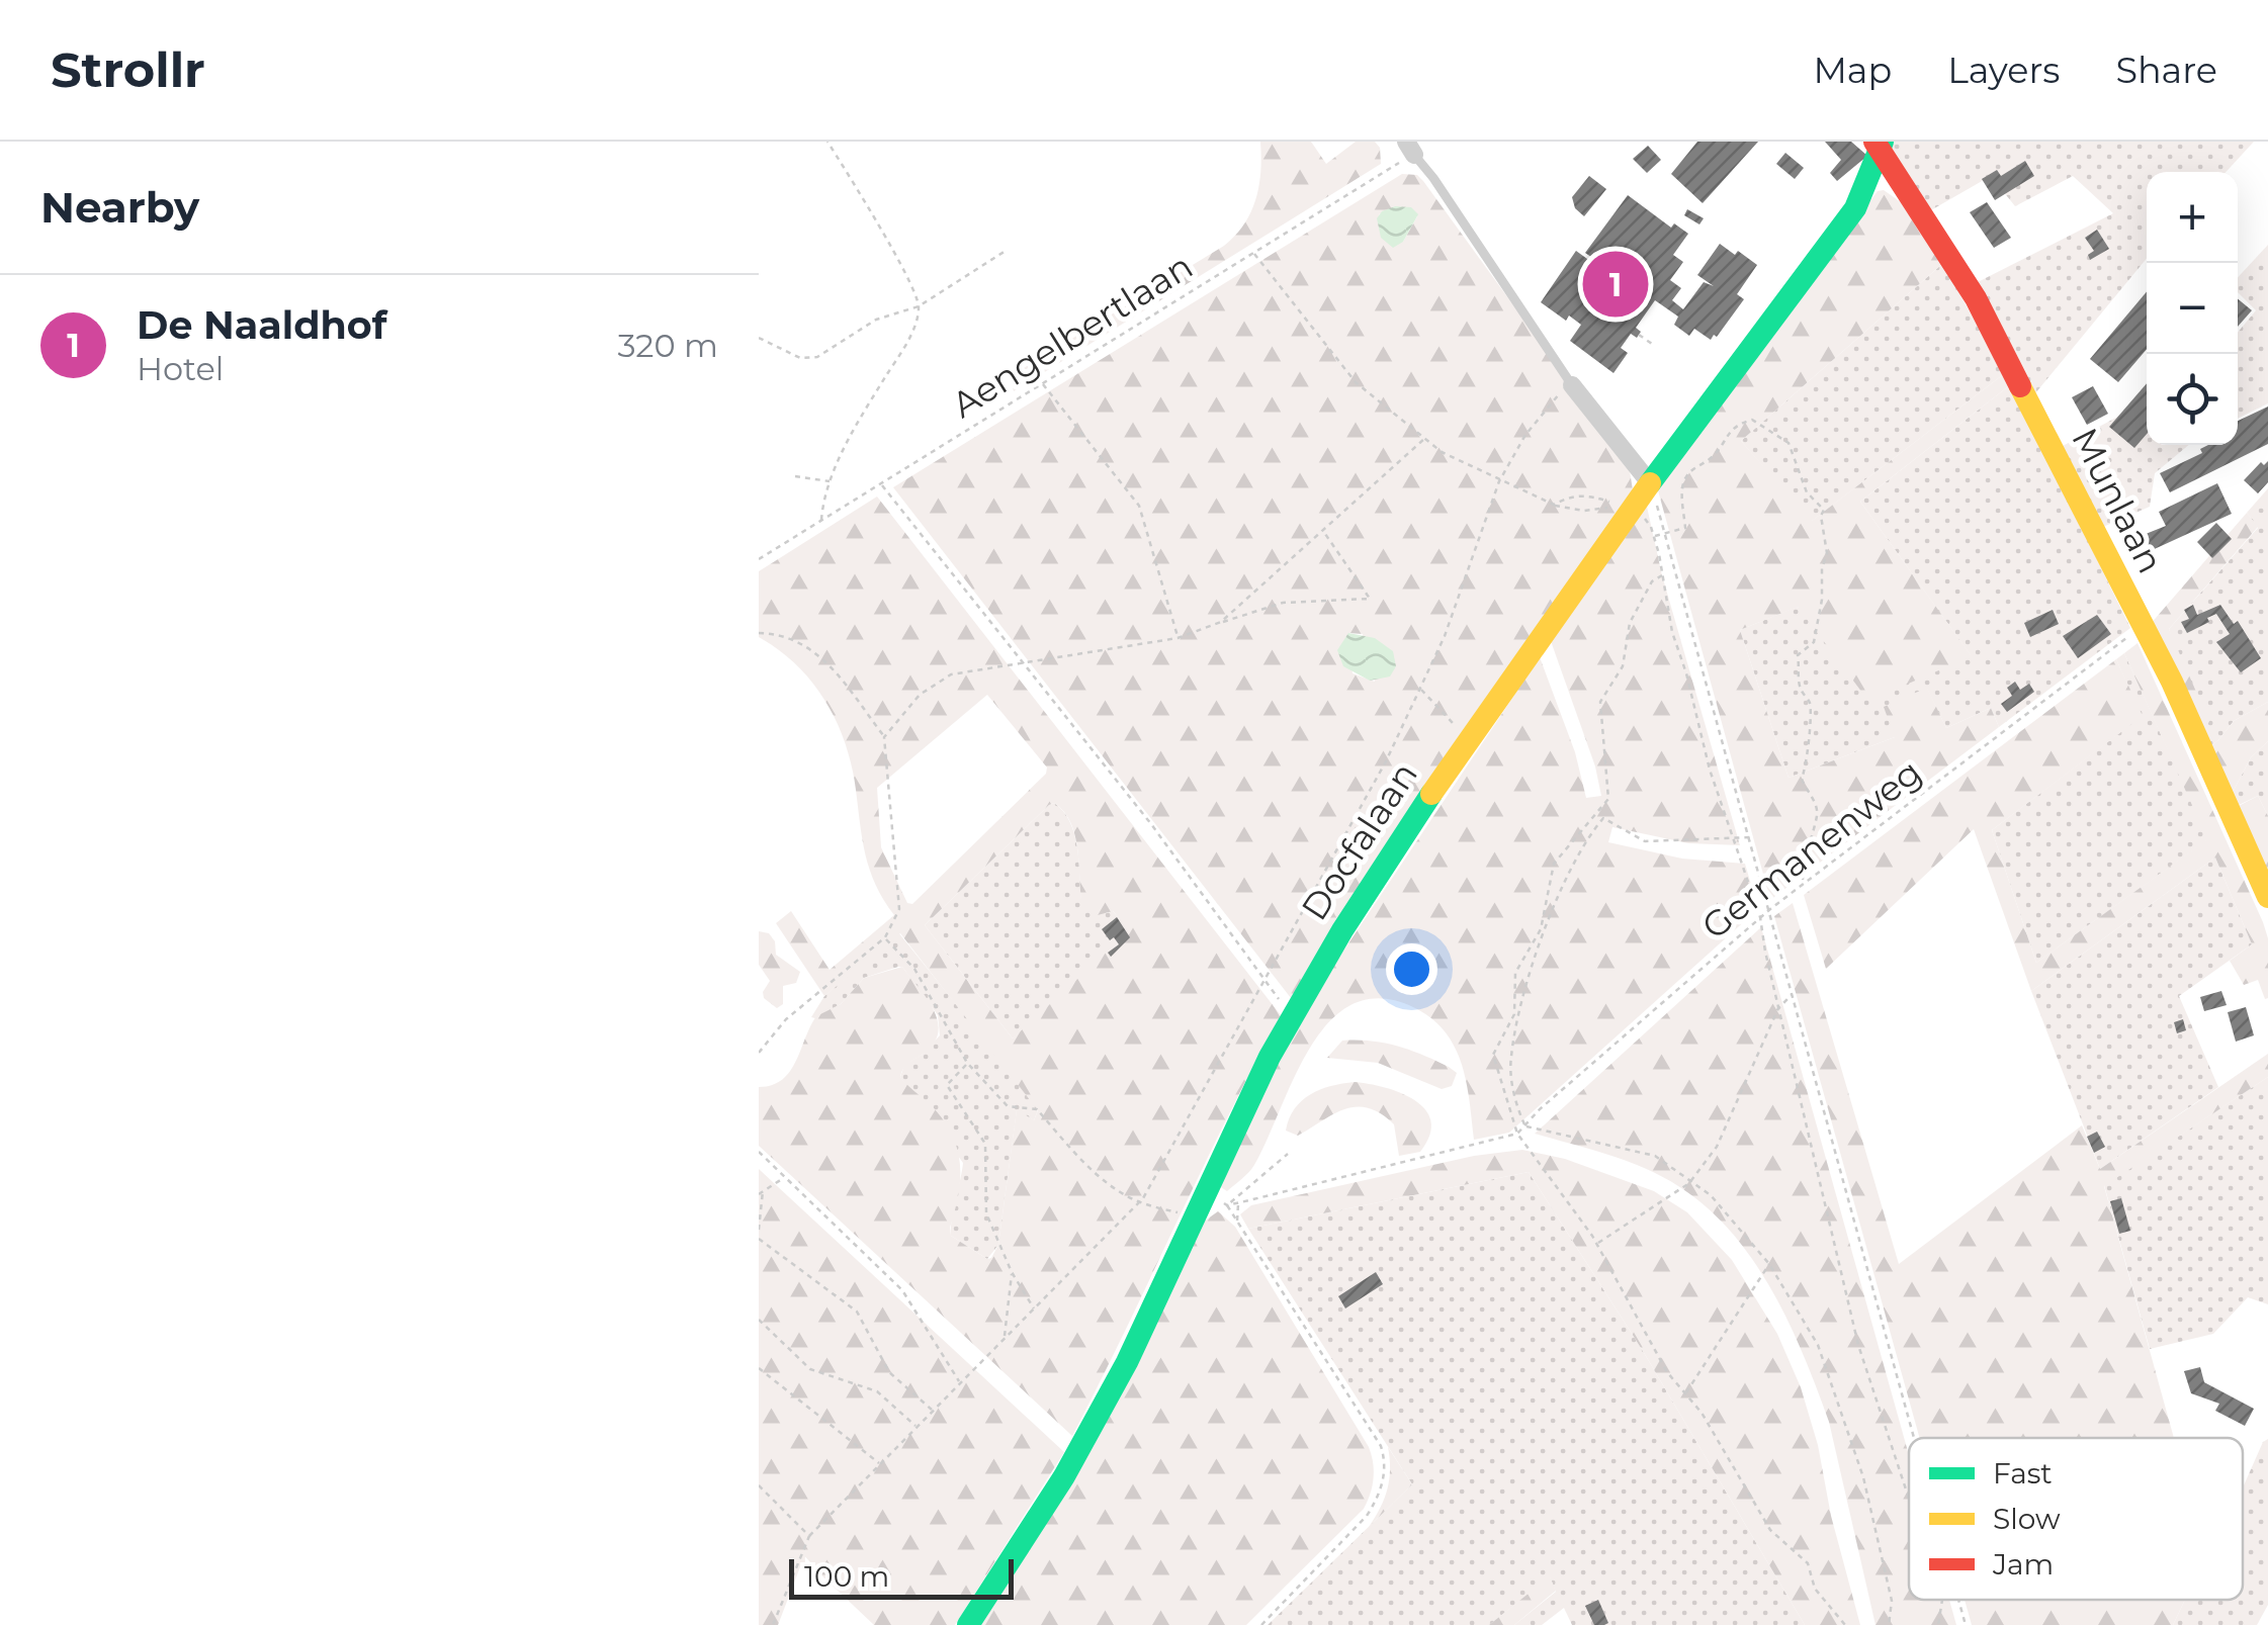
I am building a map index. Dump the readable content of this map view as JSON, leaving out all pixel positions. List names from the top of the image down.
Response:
{
  "streets": {
    "street": ["Munlaan", "Docfalaan"],
    "path": ["Aengelbertlaan", "Germanenweg"]
  },
  "crossings": [
    ["Munlaan", "Docfalaan"],
    ["Munlaan", "Germanenweg"]
  ],
  "legend": ["Fast", "Slow", "Jam"],
  "scale_bar": "100 m",
  "page": {
    "header": "Strollr",
    "nav": ["Map", "Layers", "Share"],
    "heading": "Nearby",
    "map_buttons": ["+", "−"],
    "pins": "1",
    "list": [
      {
        "mark": "1",
        "name": "De Naaldhof",
        "note": "Hotel",
        "value": "320 m"
      }
    ],
    "scale": "100 m"
  }
}
